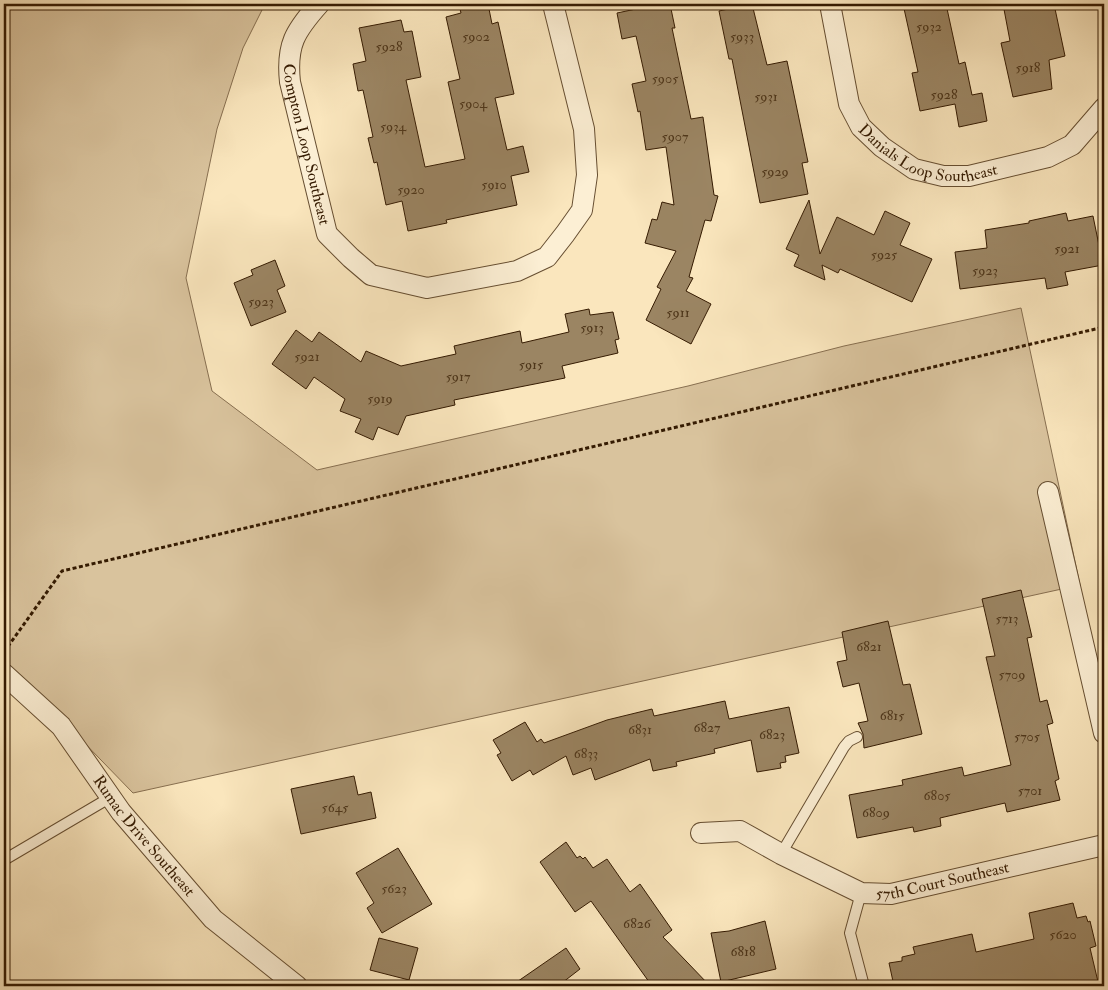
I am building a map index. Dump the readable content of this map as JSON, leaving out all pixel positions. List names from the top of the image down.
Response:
{
  "streets": {
    "street": [
      "Danials Loop Southeast",
      "Compton Loop Southeast",
      "Rumac Drive Southeast",
      "57th Court Southeast"
    ]
  },
  "house_numbers": [
    "5932",
    "5902",
    "5933",
    "5928",
    "5918",
    "5905",
    "5928",
    "5931",
    "5904",
    "5934",
    "5907",
    "5929",
    "5910",
    "5920",
    "5921",
    "5925",
    "5923",
    "5923",
    "5911",
    "5913",
    "5921",
    "5915",
    "5917",
    "5919",
    "5713",
    "6821",
    "5709",
    "6815",
    "6827",
    "6831",
    "6823",
    "5705",
    "6833",
    "5701",
    "6805",
    "5645",
    "6809",
    "5623",
    "6826",
    "5620",
    "6818"
  ]
}
